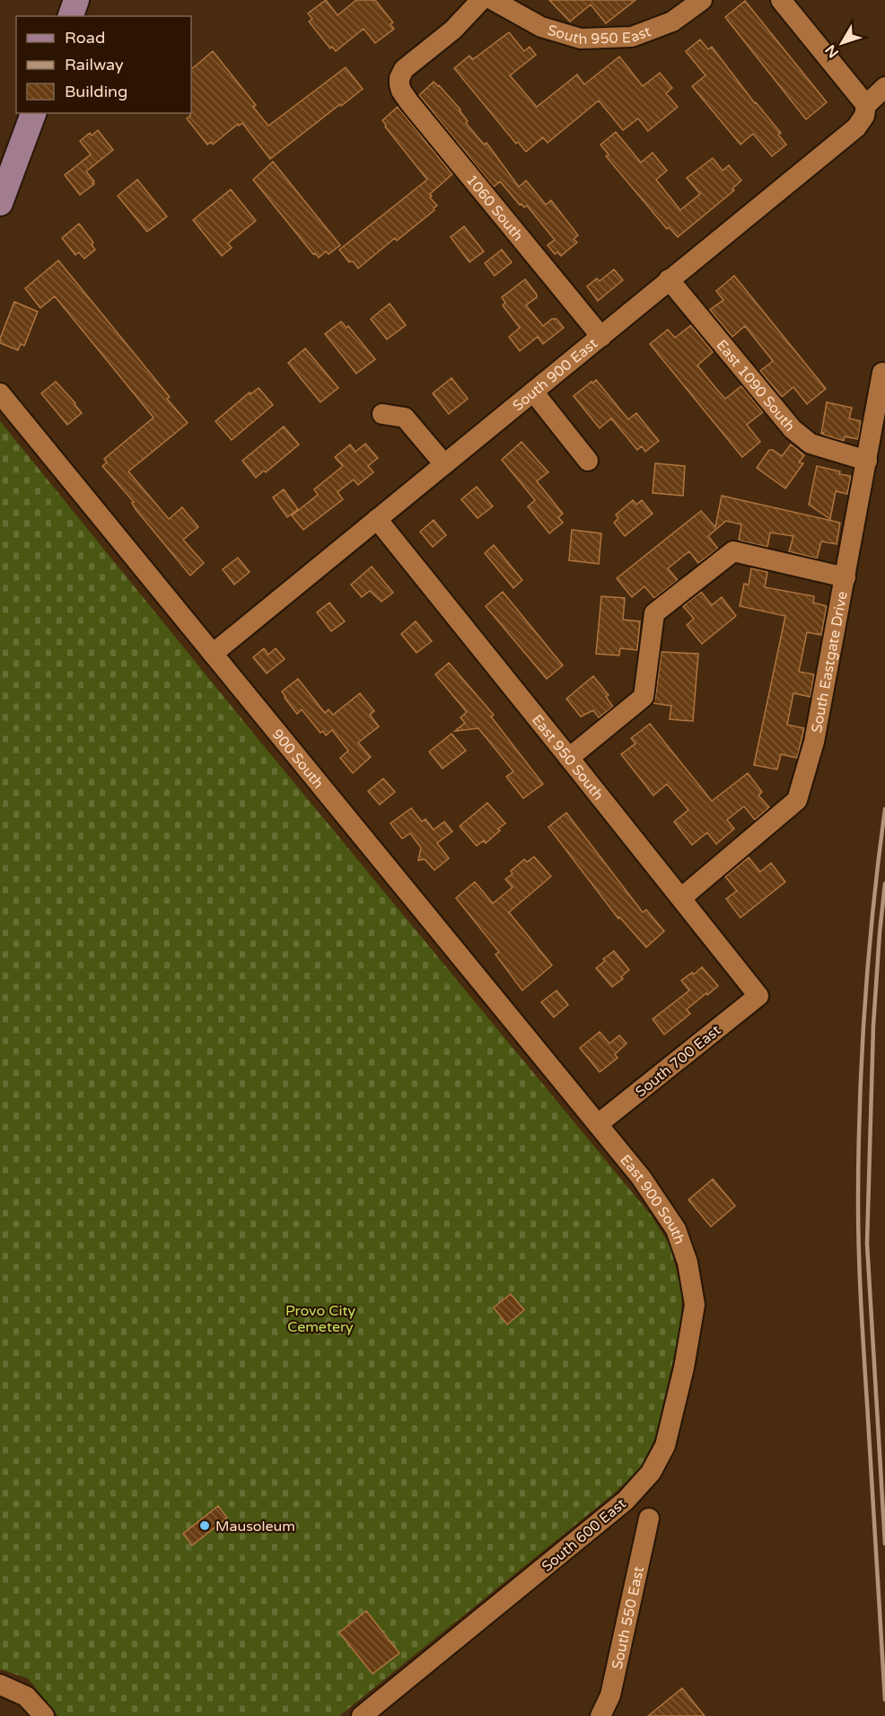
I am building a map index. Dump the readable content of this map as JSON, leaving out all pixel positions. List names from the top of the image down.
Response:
{
  "streets": {
    "street": [
      "South 950 East",
      "1060 South",
      "South 900 East",
      "East 1090 South",
      "South Eastgate Drive",
      "East 950 South",
      "900 South",
      "South 700 East",
      "East 900 South",
      "South 600 East",
      "South 550 East"
    ]
  },
  "crossings": [
    ["1060 South", "South 900 East"],
    ["South 900 East", "East 1090 South"],
    ["South 900 East", "East 950 South"],
    ["South 900 East", "900 South"],
    ["East 1090 South", "South Eastgate Drive"],
    ["South Eastgate Drive", "East 950 South"],
    ["East 950 South", "South 700 East"],
    ["900 South", "South 700 East"],
    ["900 South", "East 900 South"],
    ["South 700 East", "East 900 South"],
    ["East 900 South", "South 600 East"]
  ],
  "parks": ["Provo City Cemetery"],
  "places": ["Mausoleum"],
  "legend": ["Road", "Railway", "Building"],
  "north": "bottom left"
}
